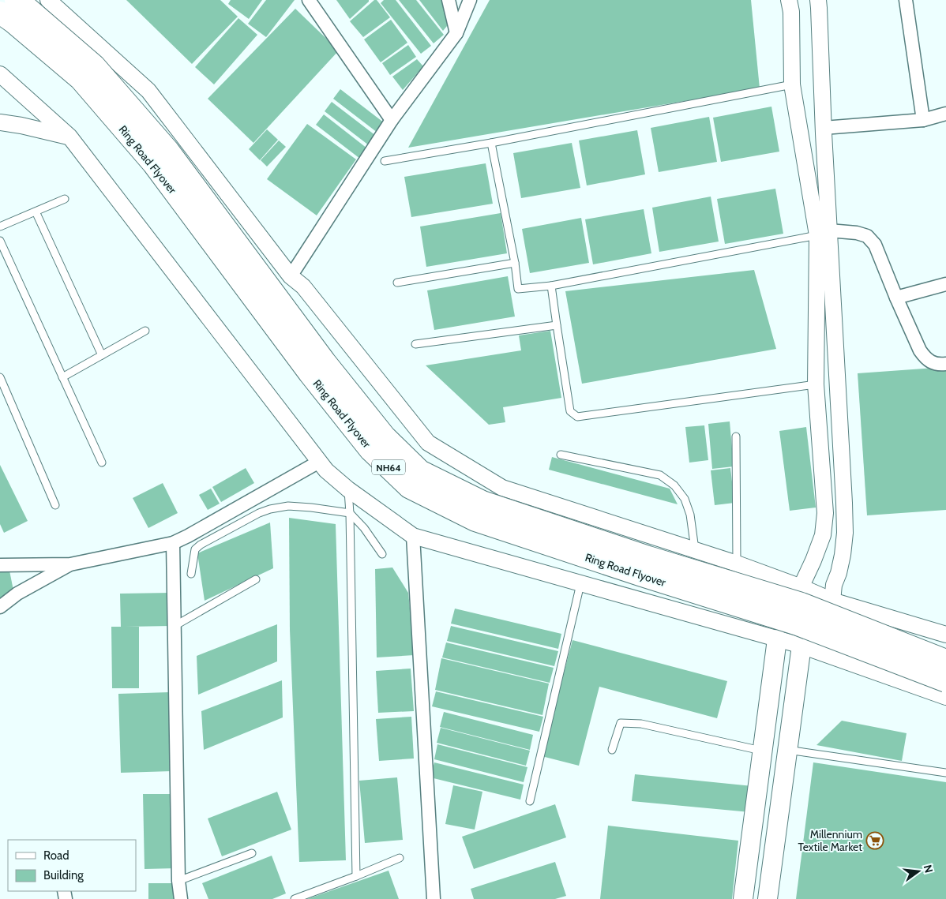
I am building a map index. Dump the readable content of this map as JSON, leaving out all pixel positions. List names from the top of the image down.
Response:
{
  "streets": {
    "highway": ["Ring Road Flyover", "NH64"]
  },
  "places": {
    "supermarket": ["Millennium Textile Market"]
  },
  "legend": ["Road", "Building"],
  "north": "right"
}
